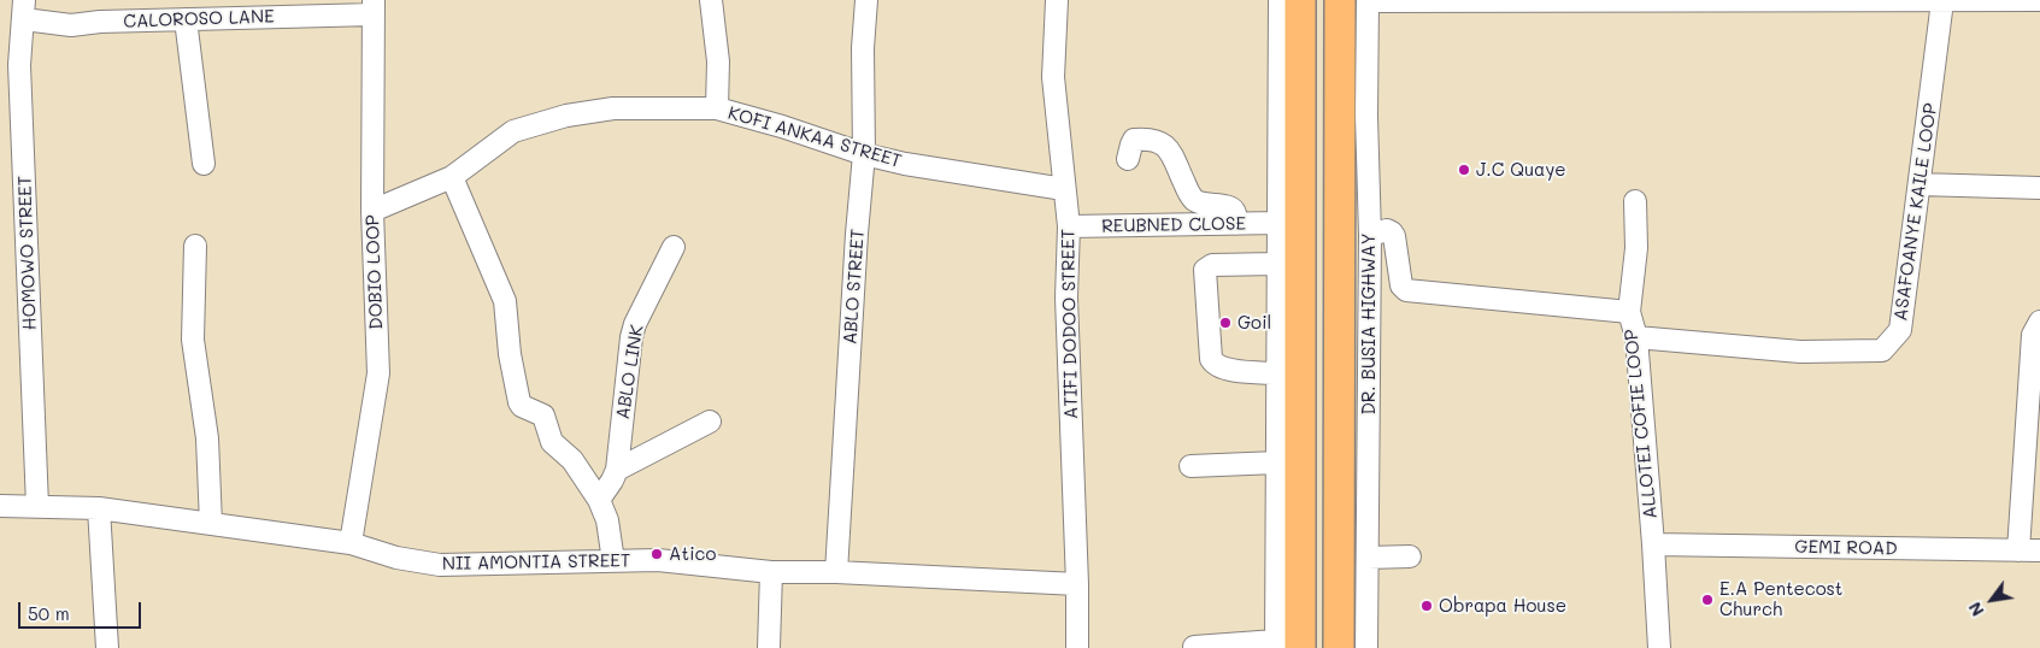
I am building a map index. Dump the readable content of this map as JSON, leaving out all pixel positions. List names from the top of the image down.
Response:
{
  "streets": {
    "highway": ["DR. BUSIA HIGHWAY"],
    "street": [
      "CALOROSO LANE",
      "KOFI ANKAA STREET",
      "ASAFOANYE KAILE LOOP",
      "REUBNED CLOSE",
      "HOMOWO STREET",
      "DOBIO LOOP",
      "ABLO STREET",
      "ATIFI DODOO STREET",
      "ABLO LINK",
      "ALLOTEI COFIE LOOP",
      "GEMI ROAD",
      "NII AMONTIA STREET"
    ]
  },
  "crossings": [
    ["CALOROSO LANE", "HOMOWO STREET"],
    ["CALOROSO LANE", "DOBIO LOOP"],
    ["KOFI ANKAA STREET", "DOBIO LOOP"],
    ["KOFI ANKAA STREET", "ABLO STREET"],
    ["KOFI ANKAA STREET", "ATIFI DODOO STREET"],
    ["ASAFOANYE KAILE LOOP", "ALLOTEI COFIE LOOP"],
    ["REUBNED CLOSE", "ATIFI DODOO STREET"],
    ["HOMOWO STREET", "NII AMONTIA STREET"],
    ["DOBIO LOOP", "NII AMONTIA STREET"],
    ["ABLO STREET", "NII AMONTIA STREET"],
    ["ATIFI DODOO STREET", "NII AMONTIA STREET"],
    ["ALLOTEI COFIE LOOP", "GEMI ROAD"]
  ],
  "places": [
    "J.C Quaye",
    "Goil",
    "Atico",
    "E.A Pentecost Church",
    "Obrapa House"
  ],
  "scale_bar": "50 m",
  "north": "bottom left"
}
